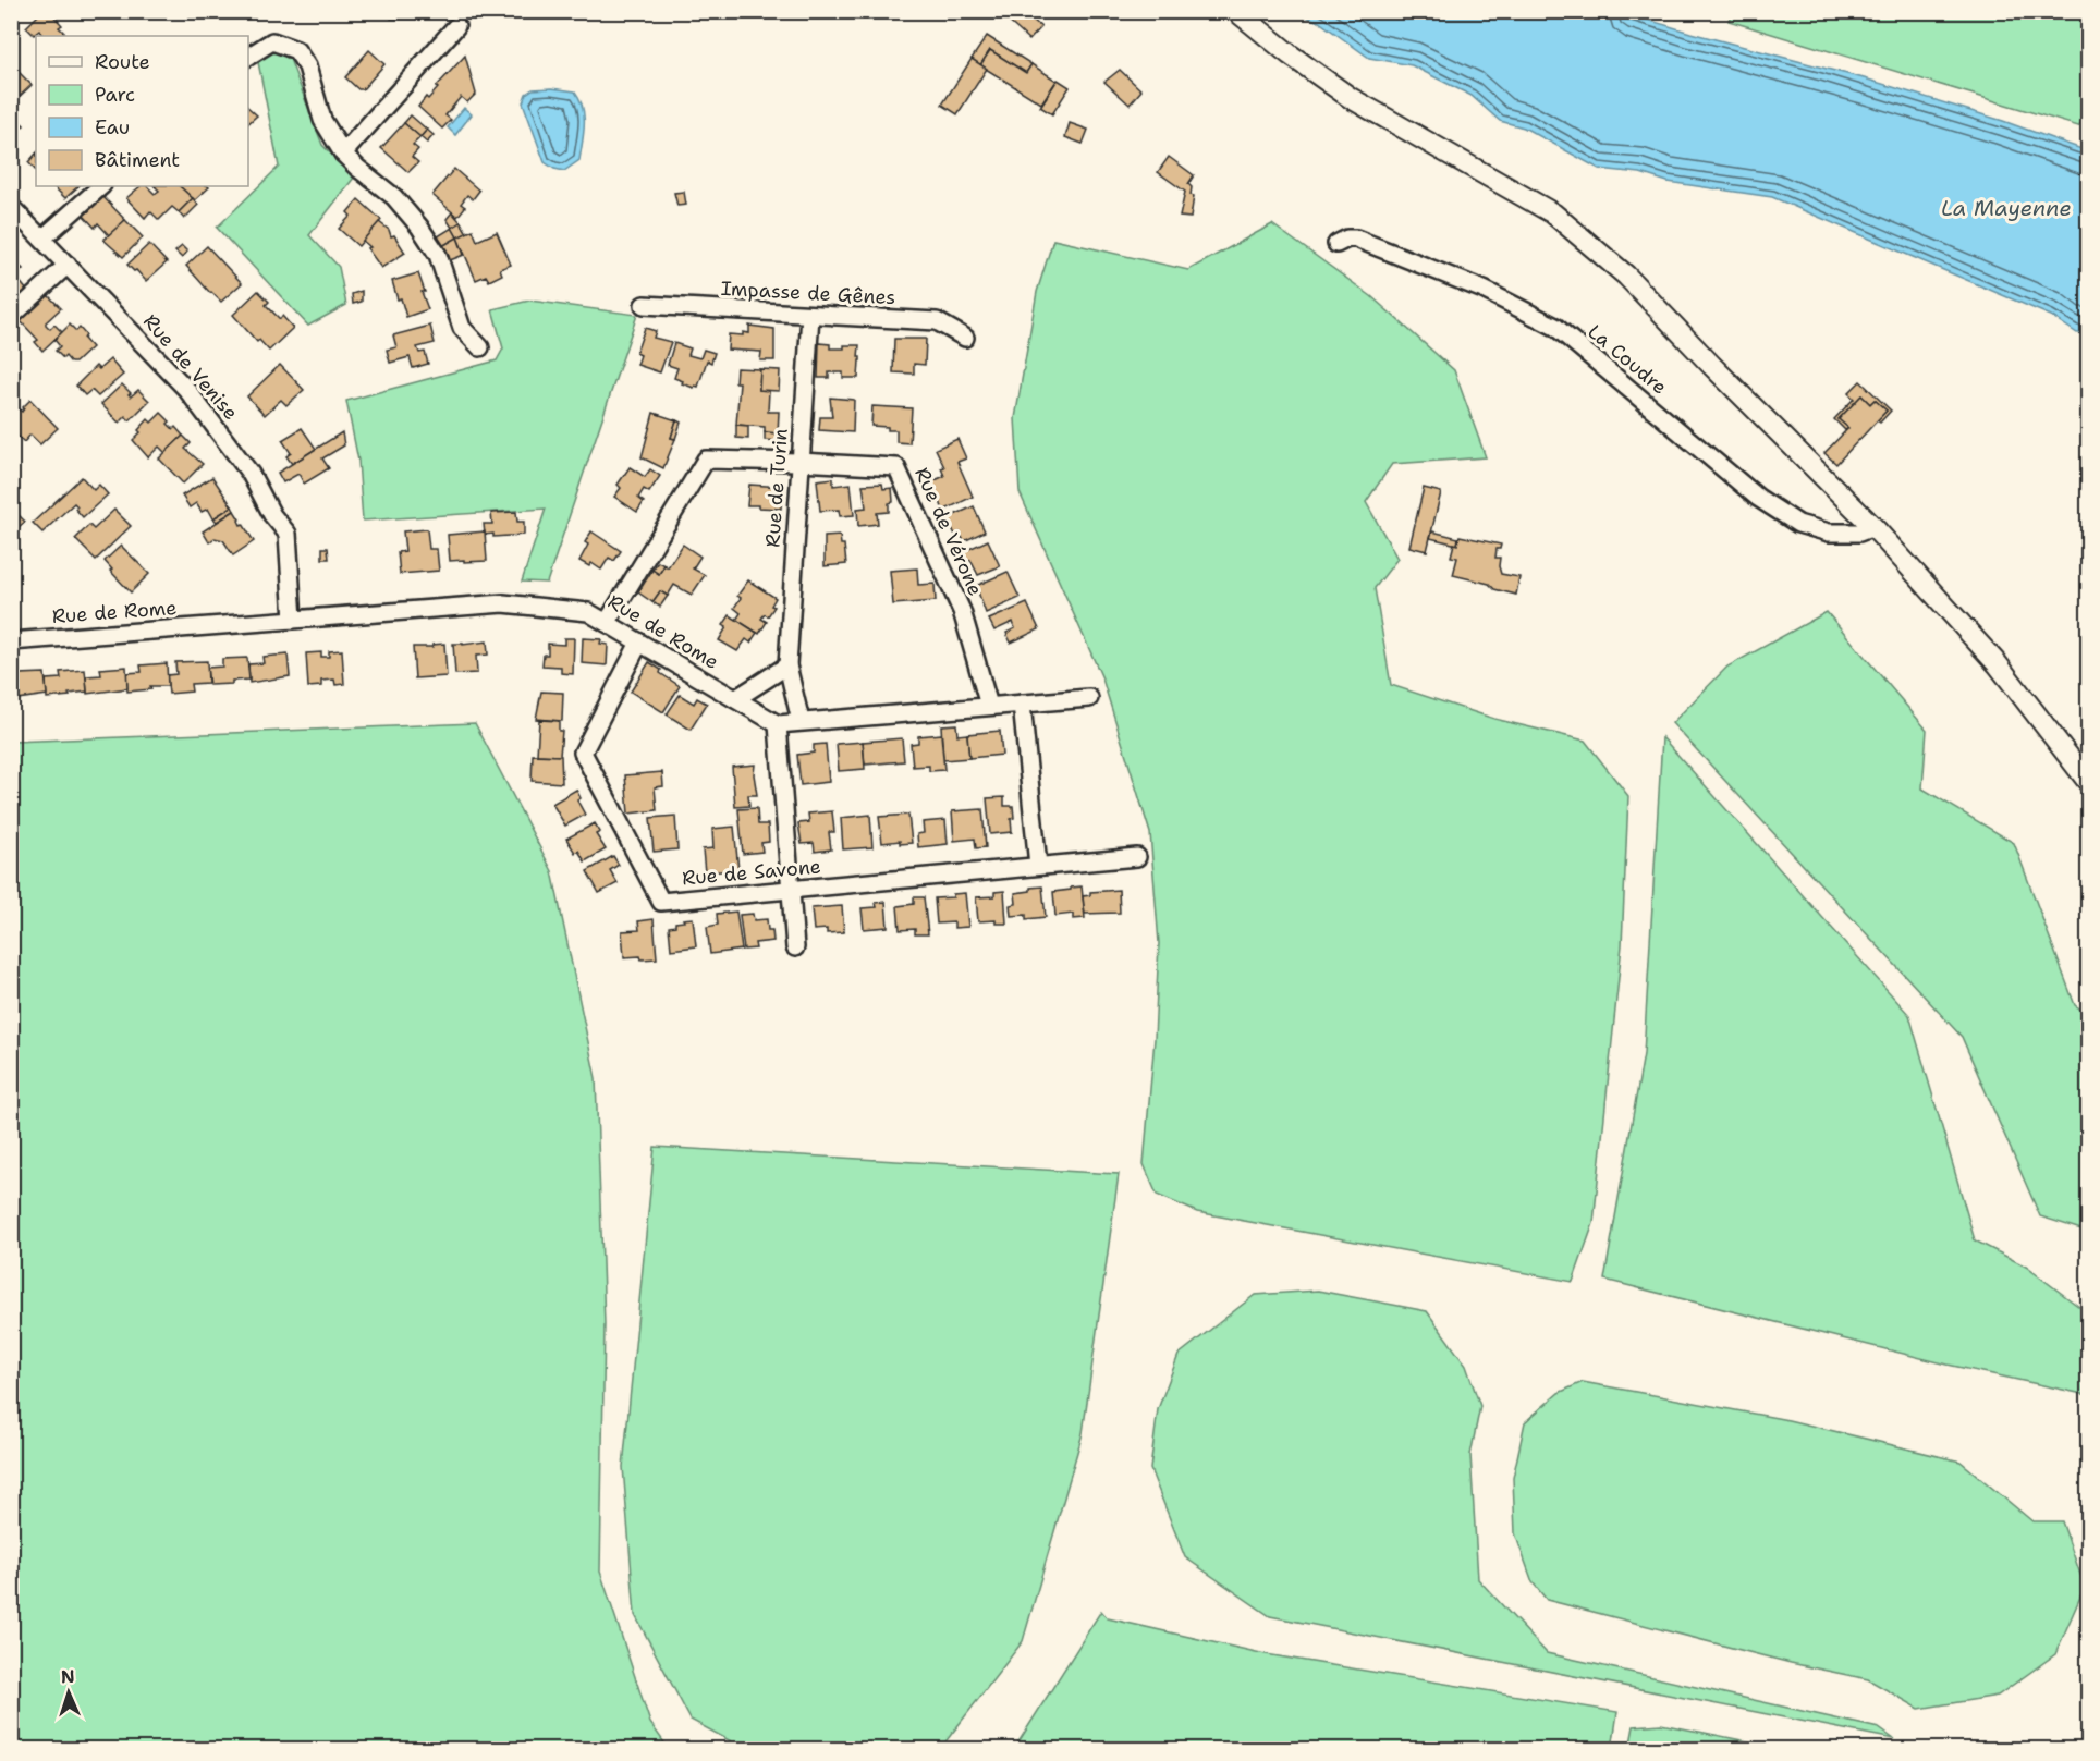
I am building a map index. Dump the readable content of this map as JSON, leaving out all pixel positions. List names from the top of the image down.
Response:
{
  "streets": {
    "street": [
      "Impasse de Gênes",
      "La Coudre",
      "Rue de Venise",
      "Rue de Turin",
      "Rue de Vérone",
      "Rue de Rome",
      "Rue de Savone"
    ]
  },
  "crossings": [
    ["Impasse de Gênes", "Rue de Turin"],
    ["Rue de Venise", "Rue de Rome"],
    ["Rue de Turin", "Rue de Vérone"],
    ["Rue de Rome", "Rue de Savone"]
  ],
  "water": ["La Mayenne"],
  "legend": [
    "Route",
    "Parc",
    "Eau",
    "Bâtiment"
  ],
  "north": "top"
}
